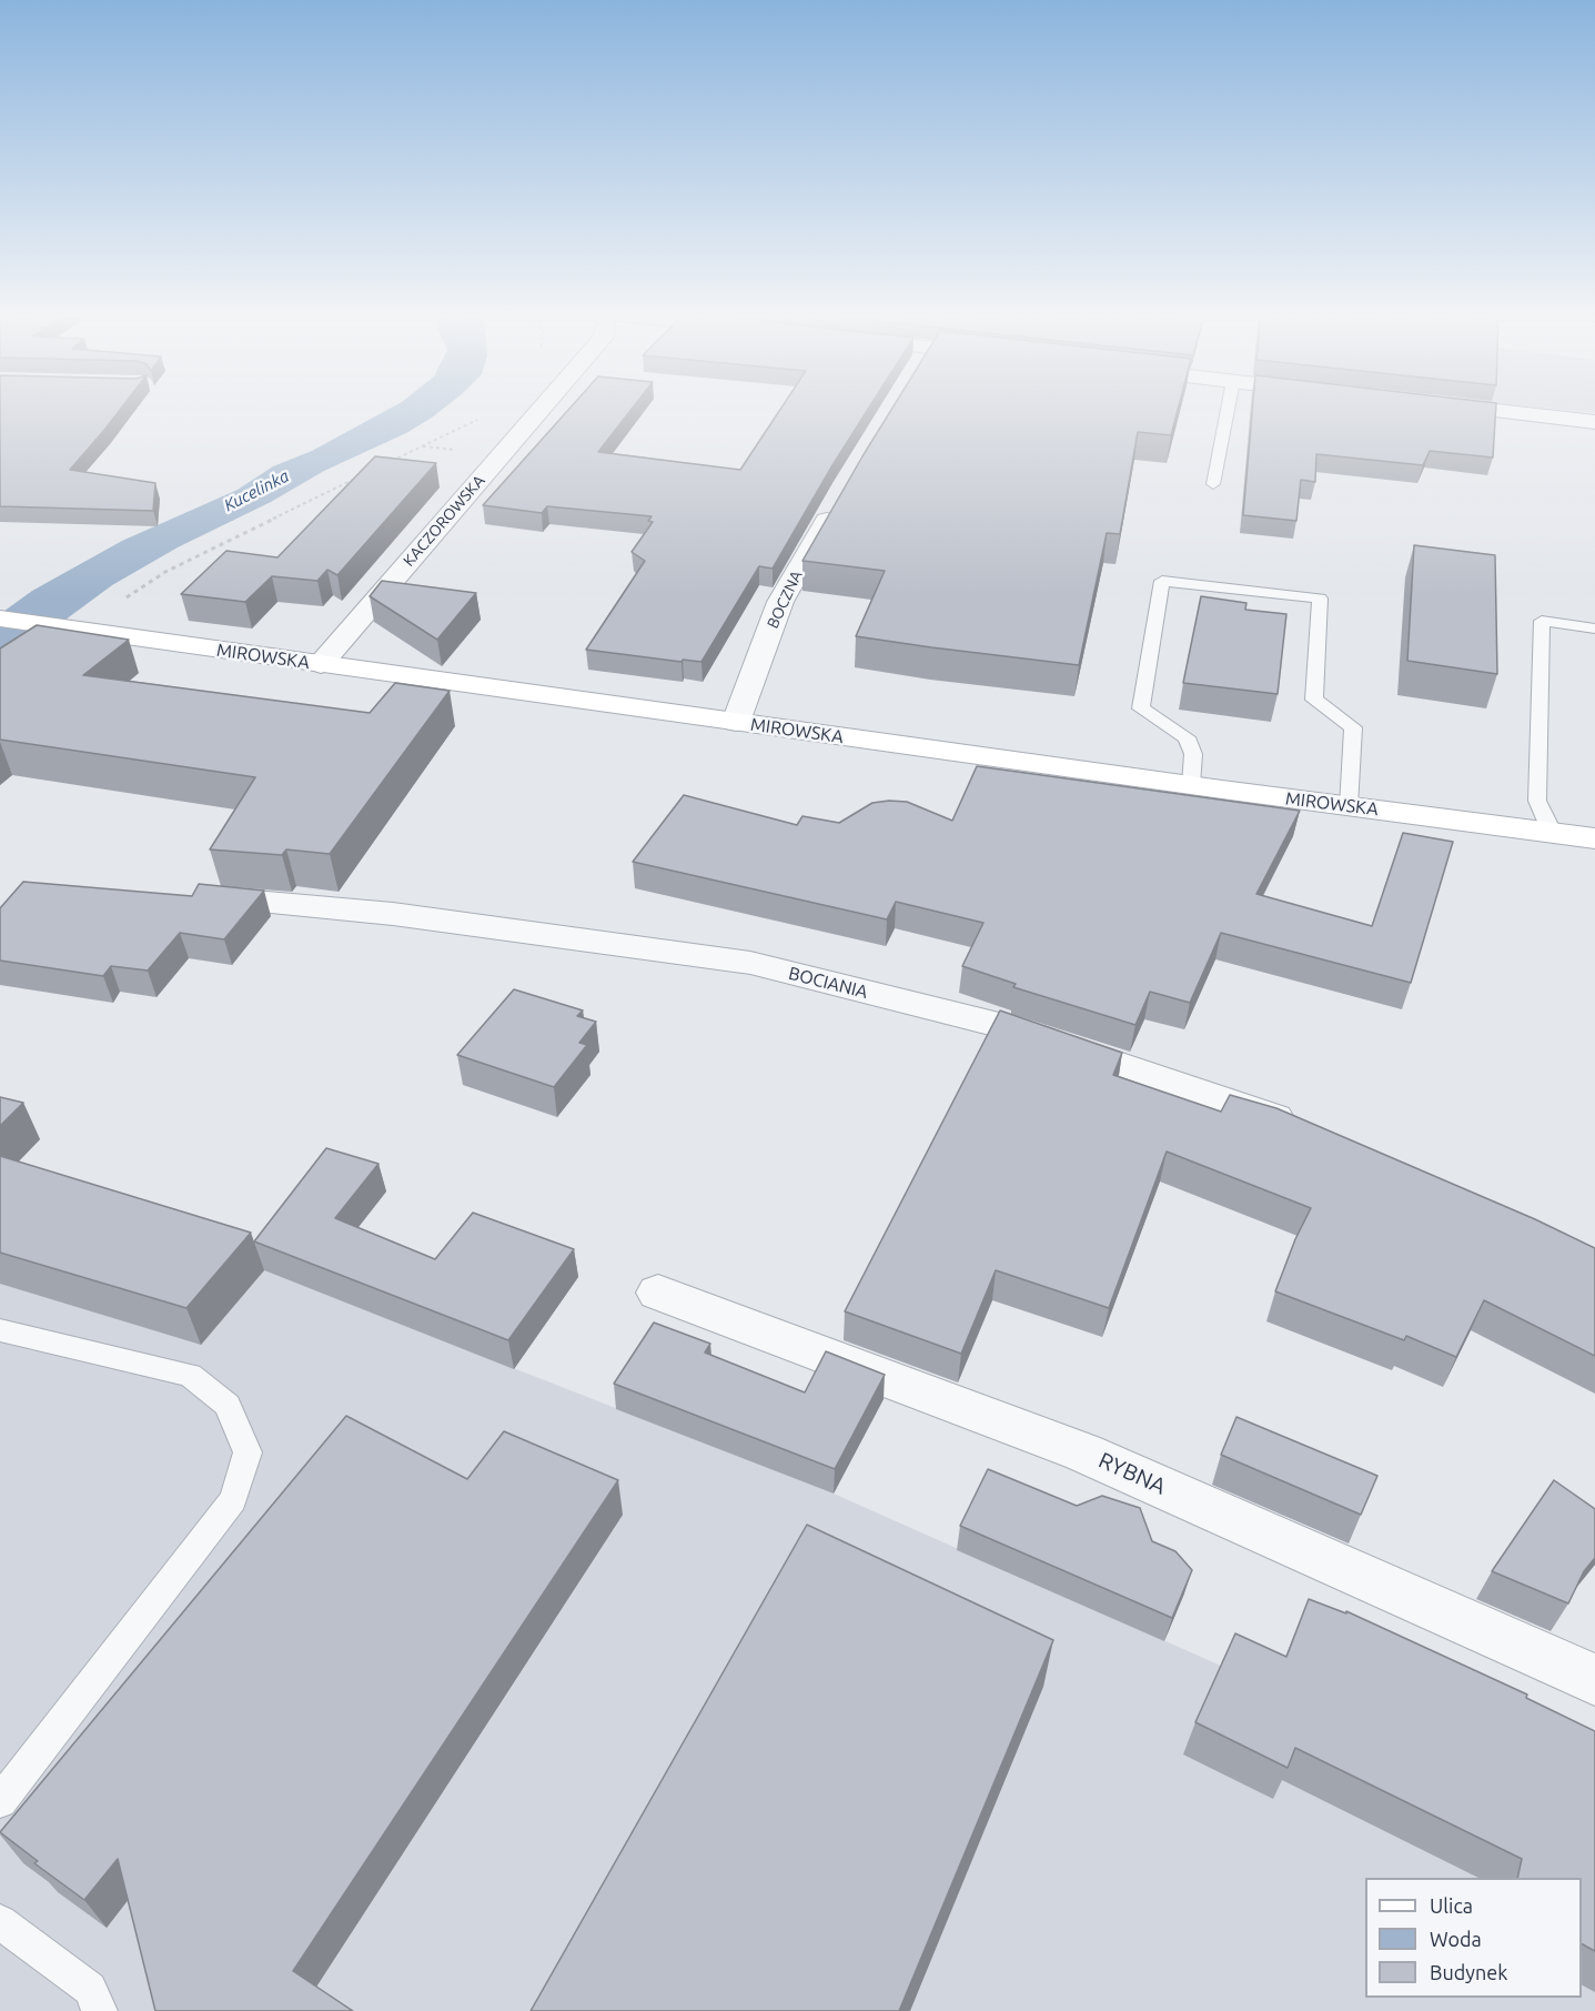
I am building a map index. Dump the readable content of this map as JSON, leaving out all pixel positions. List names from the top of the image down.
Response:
{
  "streets": {
    "street": [
      "KACZOROWSKA",
      "BOCZNA",
      "MIROWSKA",
      "BOCIANIA",
      "RYBNA"
    ]
  },
  "crossings": [
    ["KACZOROWSKA", "MIROWSKA"],
    ["BOCZNA", "MIROWSKA"]
  ],
  "water": ["Kucelinka"],
  "legend": ["Ulica", "Woda", "Budynek"]
}
